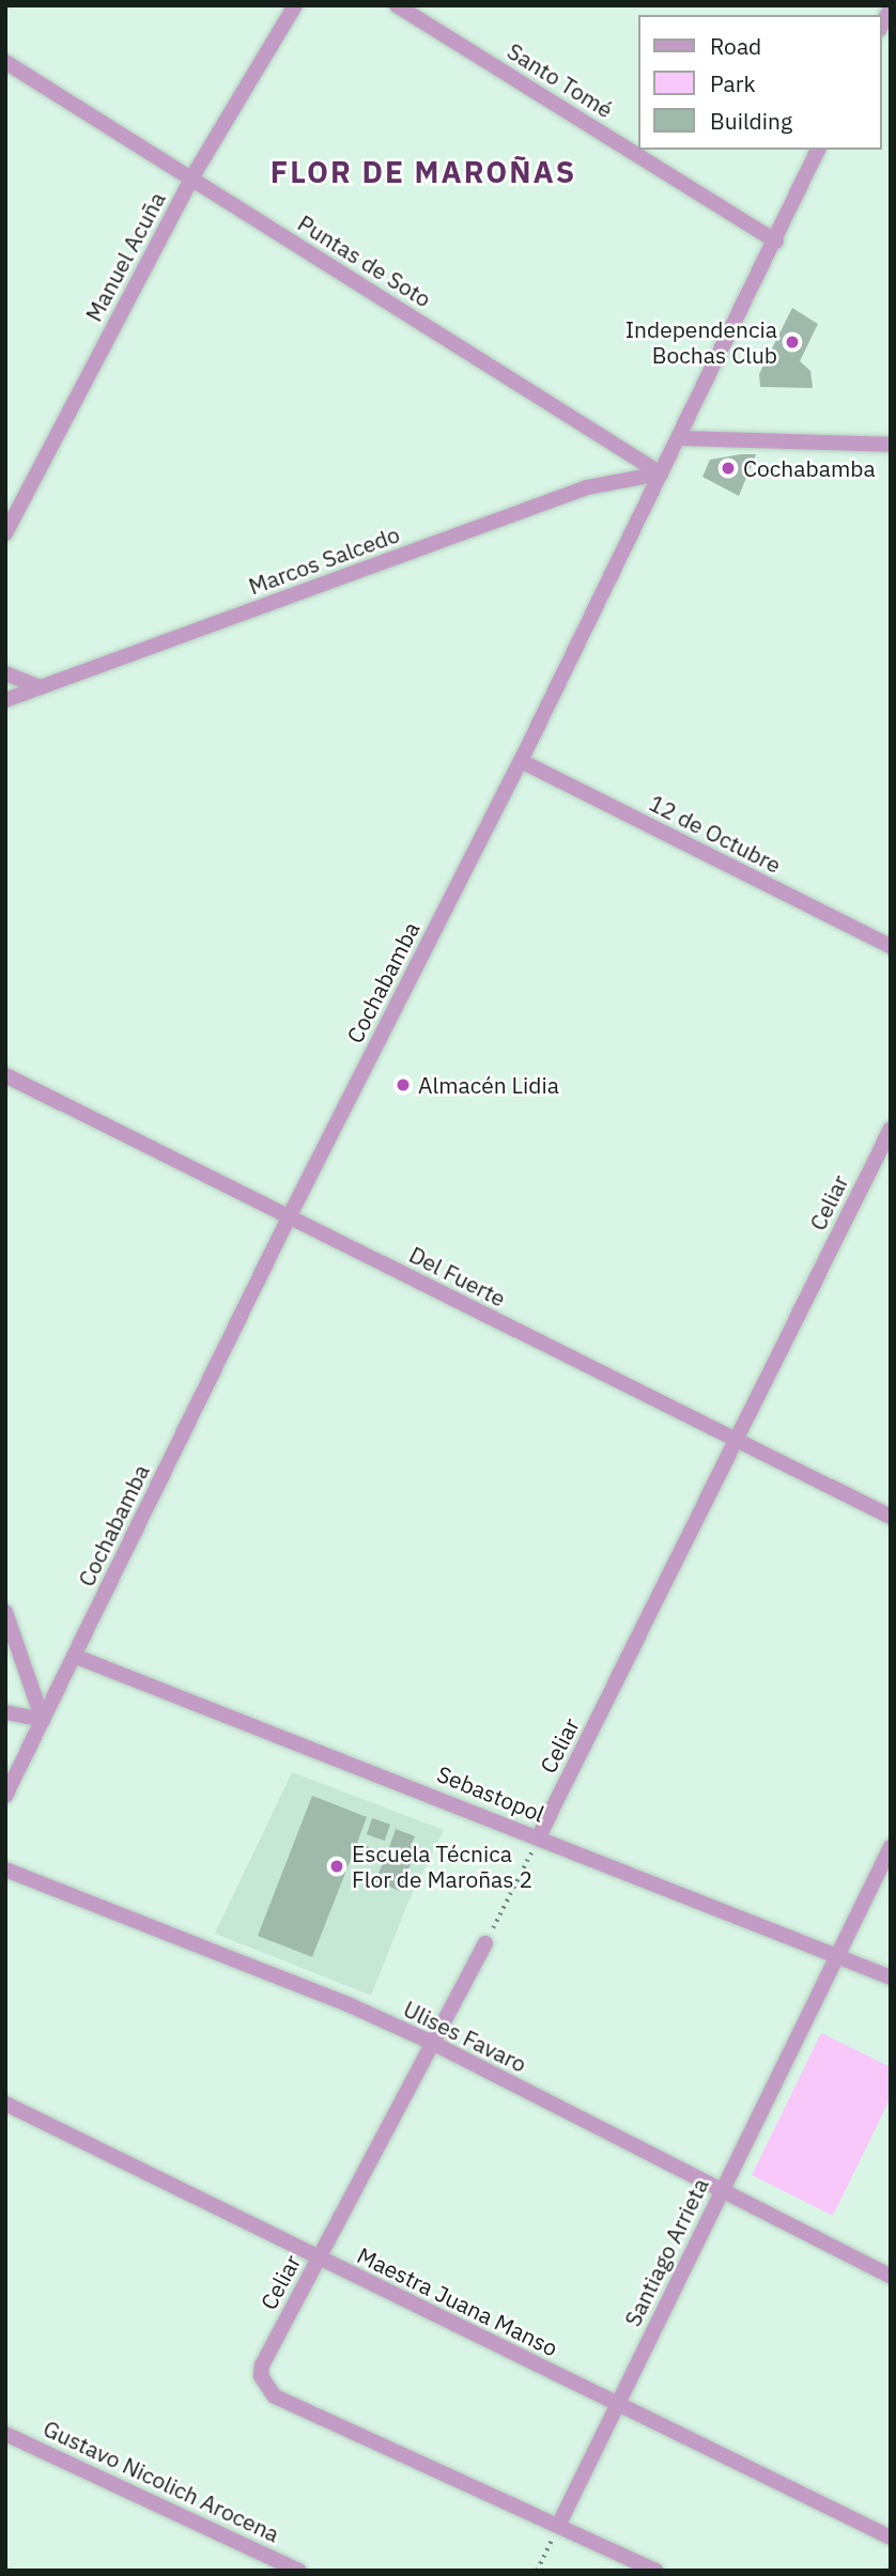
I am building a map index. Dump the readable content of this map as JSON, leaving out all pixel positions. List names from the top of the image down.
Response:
{
  "streets": {
    "street": [
      "Santo Tomé",
      "Manuel Acuña",
      "Puntas de Soto",
      "Marcos Salcedo",
      "12 de Octubre",
      "Cochabamba",
      "Celiar",
      "Del Fuerte",
      "Sebastopol",
      "Ulises Favaro",
      "Santiago Arrieta",
      "Maestra Juana Manso",
      "Gustavo Nicolich Arocena"
    ]
  },
  "crossings": [
    ["Santo Tomé", "Cochabamba"],
    ["Manuel Acuña", "Puntas de Soto"],
    ["Puntas de Soto", "Marcos Salcedo"],
    ["Puntas de Soto", "Cochabamba"],
    ["Marcos Salcedo", "Cochabamba"],
    ["12 de Octubre", "Cochabamba"],
    ["Cochabamba", "Del Fuerte"],
    ["Cochabamba", "Sebastopol"],
    ["Celiar", "Del Fuerte"],
    ["Celiar", "Sebastopol"],
    ["Celiar", "Ulises Favaro"],
    ["Celiar", "Santiago Arrieta"],
    ["Celiar", "Maestra Juana Manso"],
    ["Sebastopol", "Santiago Arrieta"],
    ["Ulises Favaro", "Santiago Arrieta"],
    ["Santiago Arrieta", "Maestra Juana Manso"]
  ],
  "districts": ["FLOR DE MAROÑAS"],
  "places": [
    "Independencia Bochas Club",
    "Cochabamba",
    "Almacén Lidia",
    "Escuela Técnica Flor de Maroñas 2"
  ],
  "legend": ["Road", "Park", "Building"]
}
